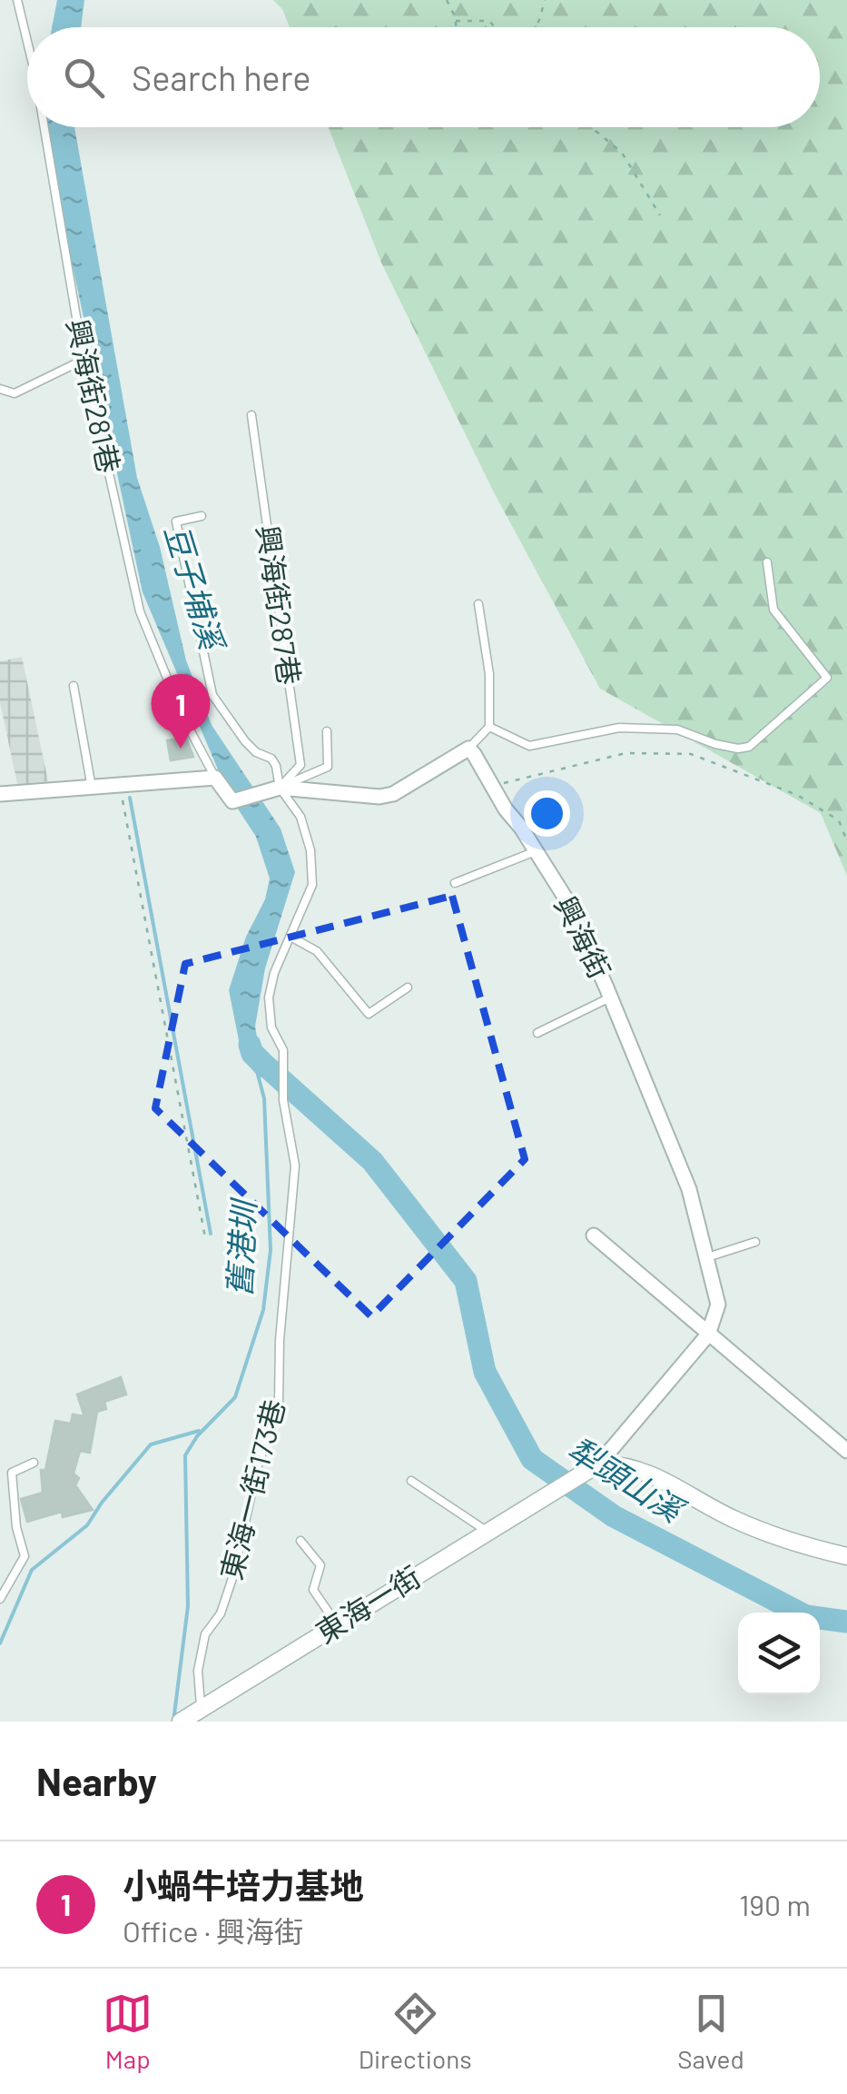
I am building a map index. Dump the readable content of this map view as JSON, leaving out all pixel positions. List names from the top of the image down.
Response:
{
  "streets": {
    "street": ["興海街", "東海一街"],
    "lane": ["興海街281巷", "興海街287巷", "東海一街173巷"]
  },
  "crossings": [
    ["興海街287巷", "東海一街173巷"],
    ["東海一街173巷", "東海一街"]
  ],
  "water": ["豆子埔溪", "舊港圳", "犁頭山溪"],
  "page": {
    "search": "Search here",
    "pins": "1",
    "heading": "Nearby",
    "list": [
      {
        "mark": "1",
        "name": "小蝸牛培力基地",
        "note": "Office · 興海街",
        "value": "190 m"
      }
    ],
    "nav": ["Map", "Directions", "Saved"]
  }
}
